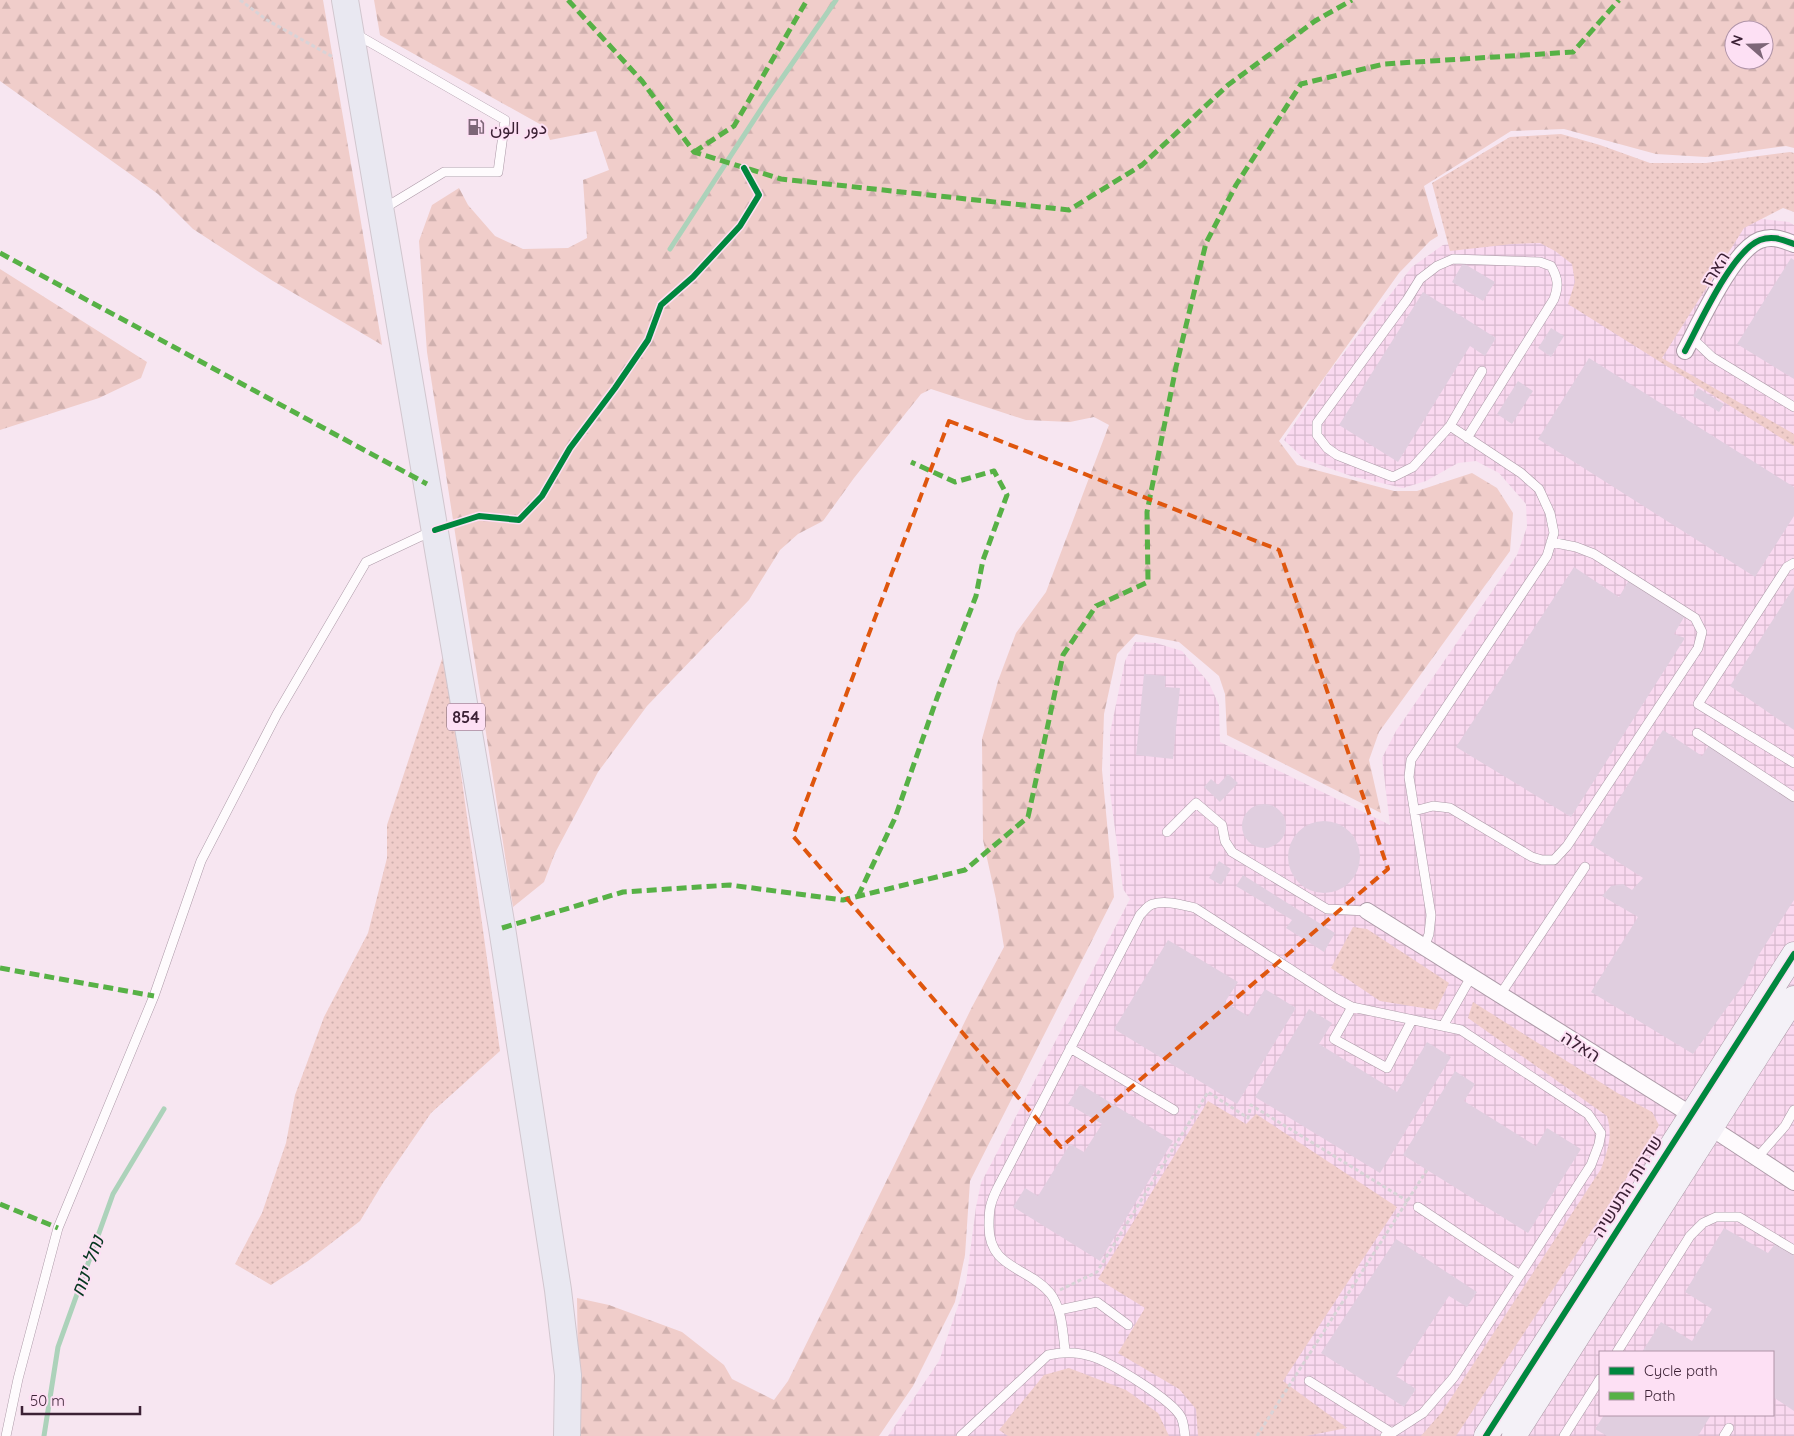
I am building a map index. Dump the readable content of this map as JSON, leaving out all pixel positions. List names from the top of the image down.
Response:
{
  "streets": {
    "main road": ["854"],
    "street": ["הארז", "האלה", "שדרות התעשיה"]
  },
  "crossings": [
    ["האלה", "שדרות התעשיה"]
  ],
  "water": ["נחל ינוח"],
  "places": {
    "fuel station": ["دور الون"]
  },
  "legend": ["Cycle path", "Path"],
  "scale_bar": "50 m",
  "north": "left"
}
